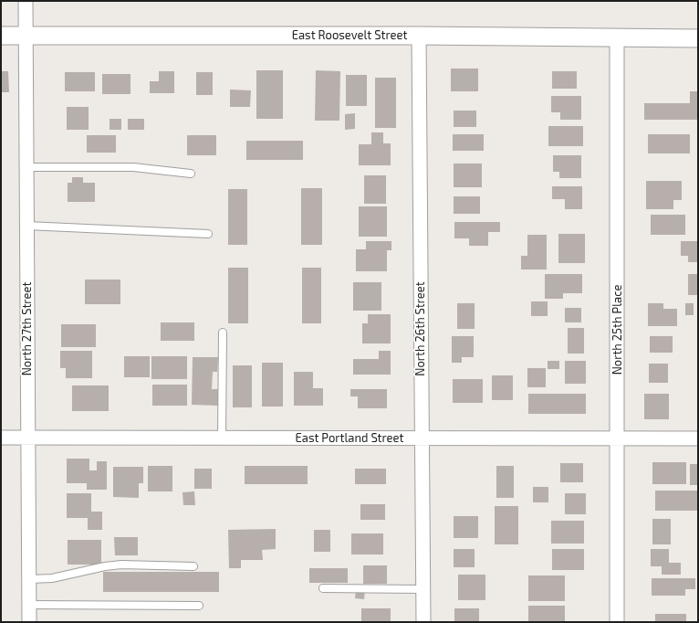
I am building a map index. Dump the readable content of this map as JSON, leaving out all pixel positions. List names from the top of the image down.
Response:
{
  "streets": {
    "street": [
      "East Roosevelt Street",
      "North 27th Street",
      "North 26th Street",
      "North 25th Place",
      "East Portland Street"
    ]
  },
  "crossings": [
    ["East Roosevelt Street", "North 27th Street"],
    ["East Roosevelt Street", "North 26th Street"],
    ["East Roosevelt Street", "North 25th Place"],
    ["North 27th Street", "East Portland Street"],
    ["North 26th Street", "East Portland Street"],
    ["North 25th Place", "East Portland Street"]
  ]
}
